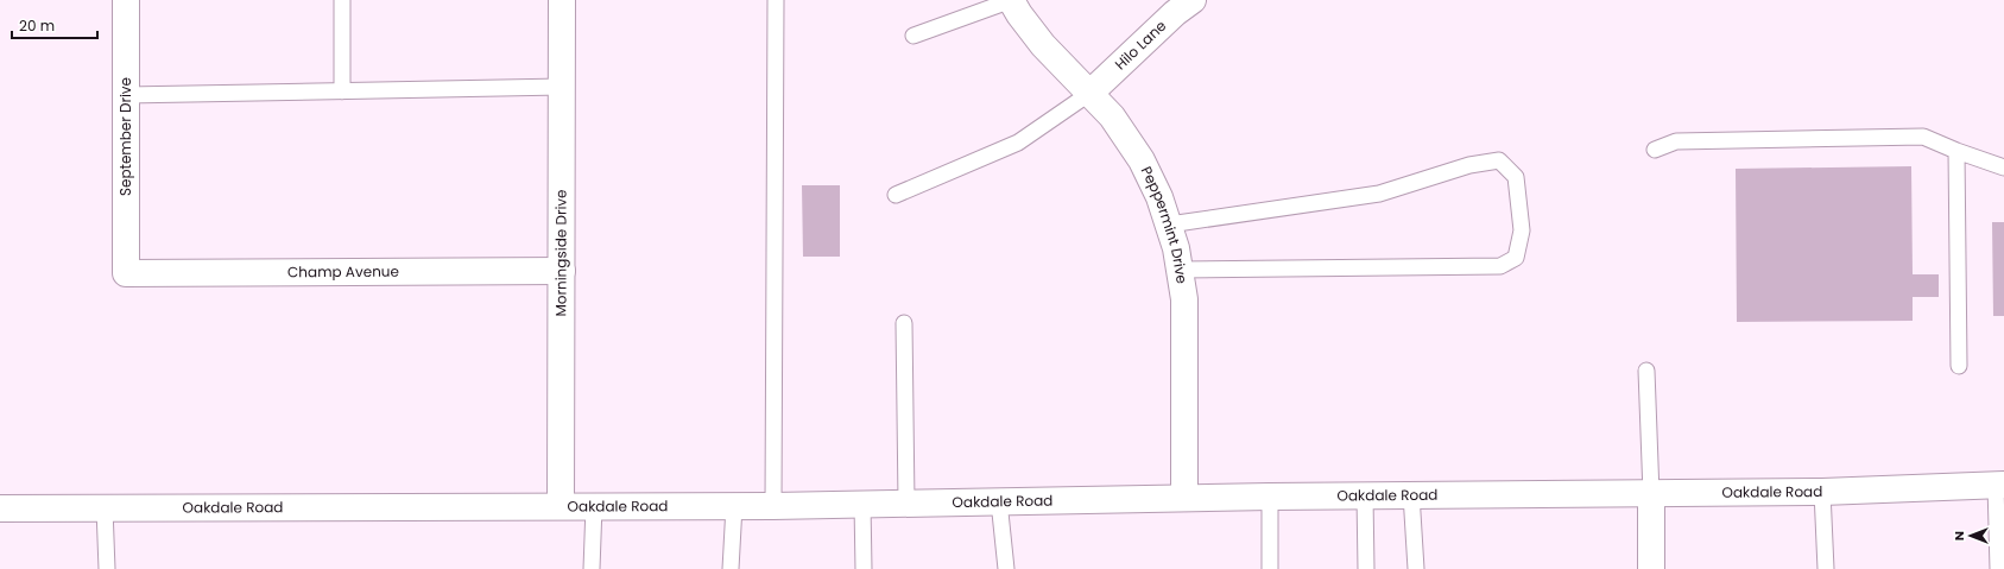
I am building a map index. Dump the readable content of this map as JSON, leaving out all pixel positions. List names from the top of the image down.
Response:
{
  "streets": {
    "main road": [
      "Hilo Lane",
      "September Drive",
      "Peppermint Drive",
      "Morningside Drive",
      "Champ Avenue",
      "Oakdale Road"
    ]
  },
  "crossings": [
    ["Hilo Lane", "Peppermint Drive"],
    ["September Drive", "Champ Avenue"],
    ["Peppermint Drive", "Oakdale Road"],
    ["Morningside Drive", "Champ Avenue"],
    ["Morningside Drive", "Oakdale Road"]
  ],
  "scale_bar": "20 m",
  "north": "left"
}
